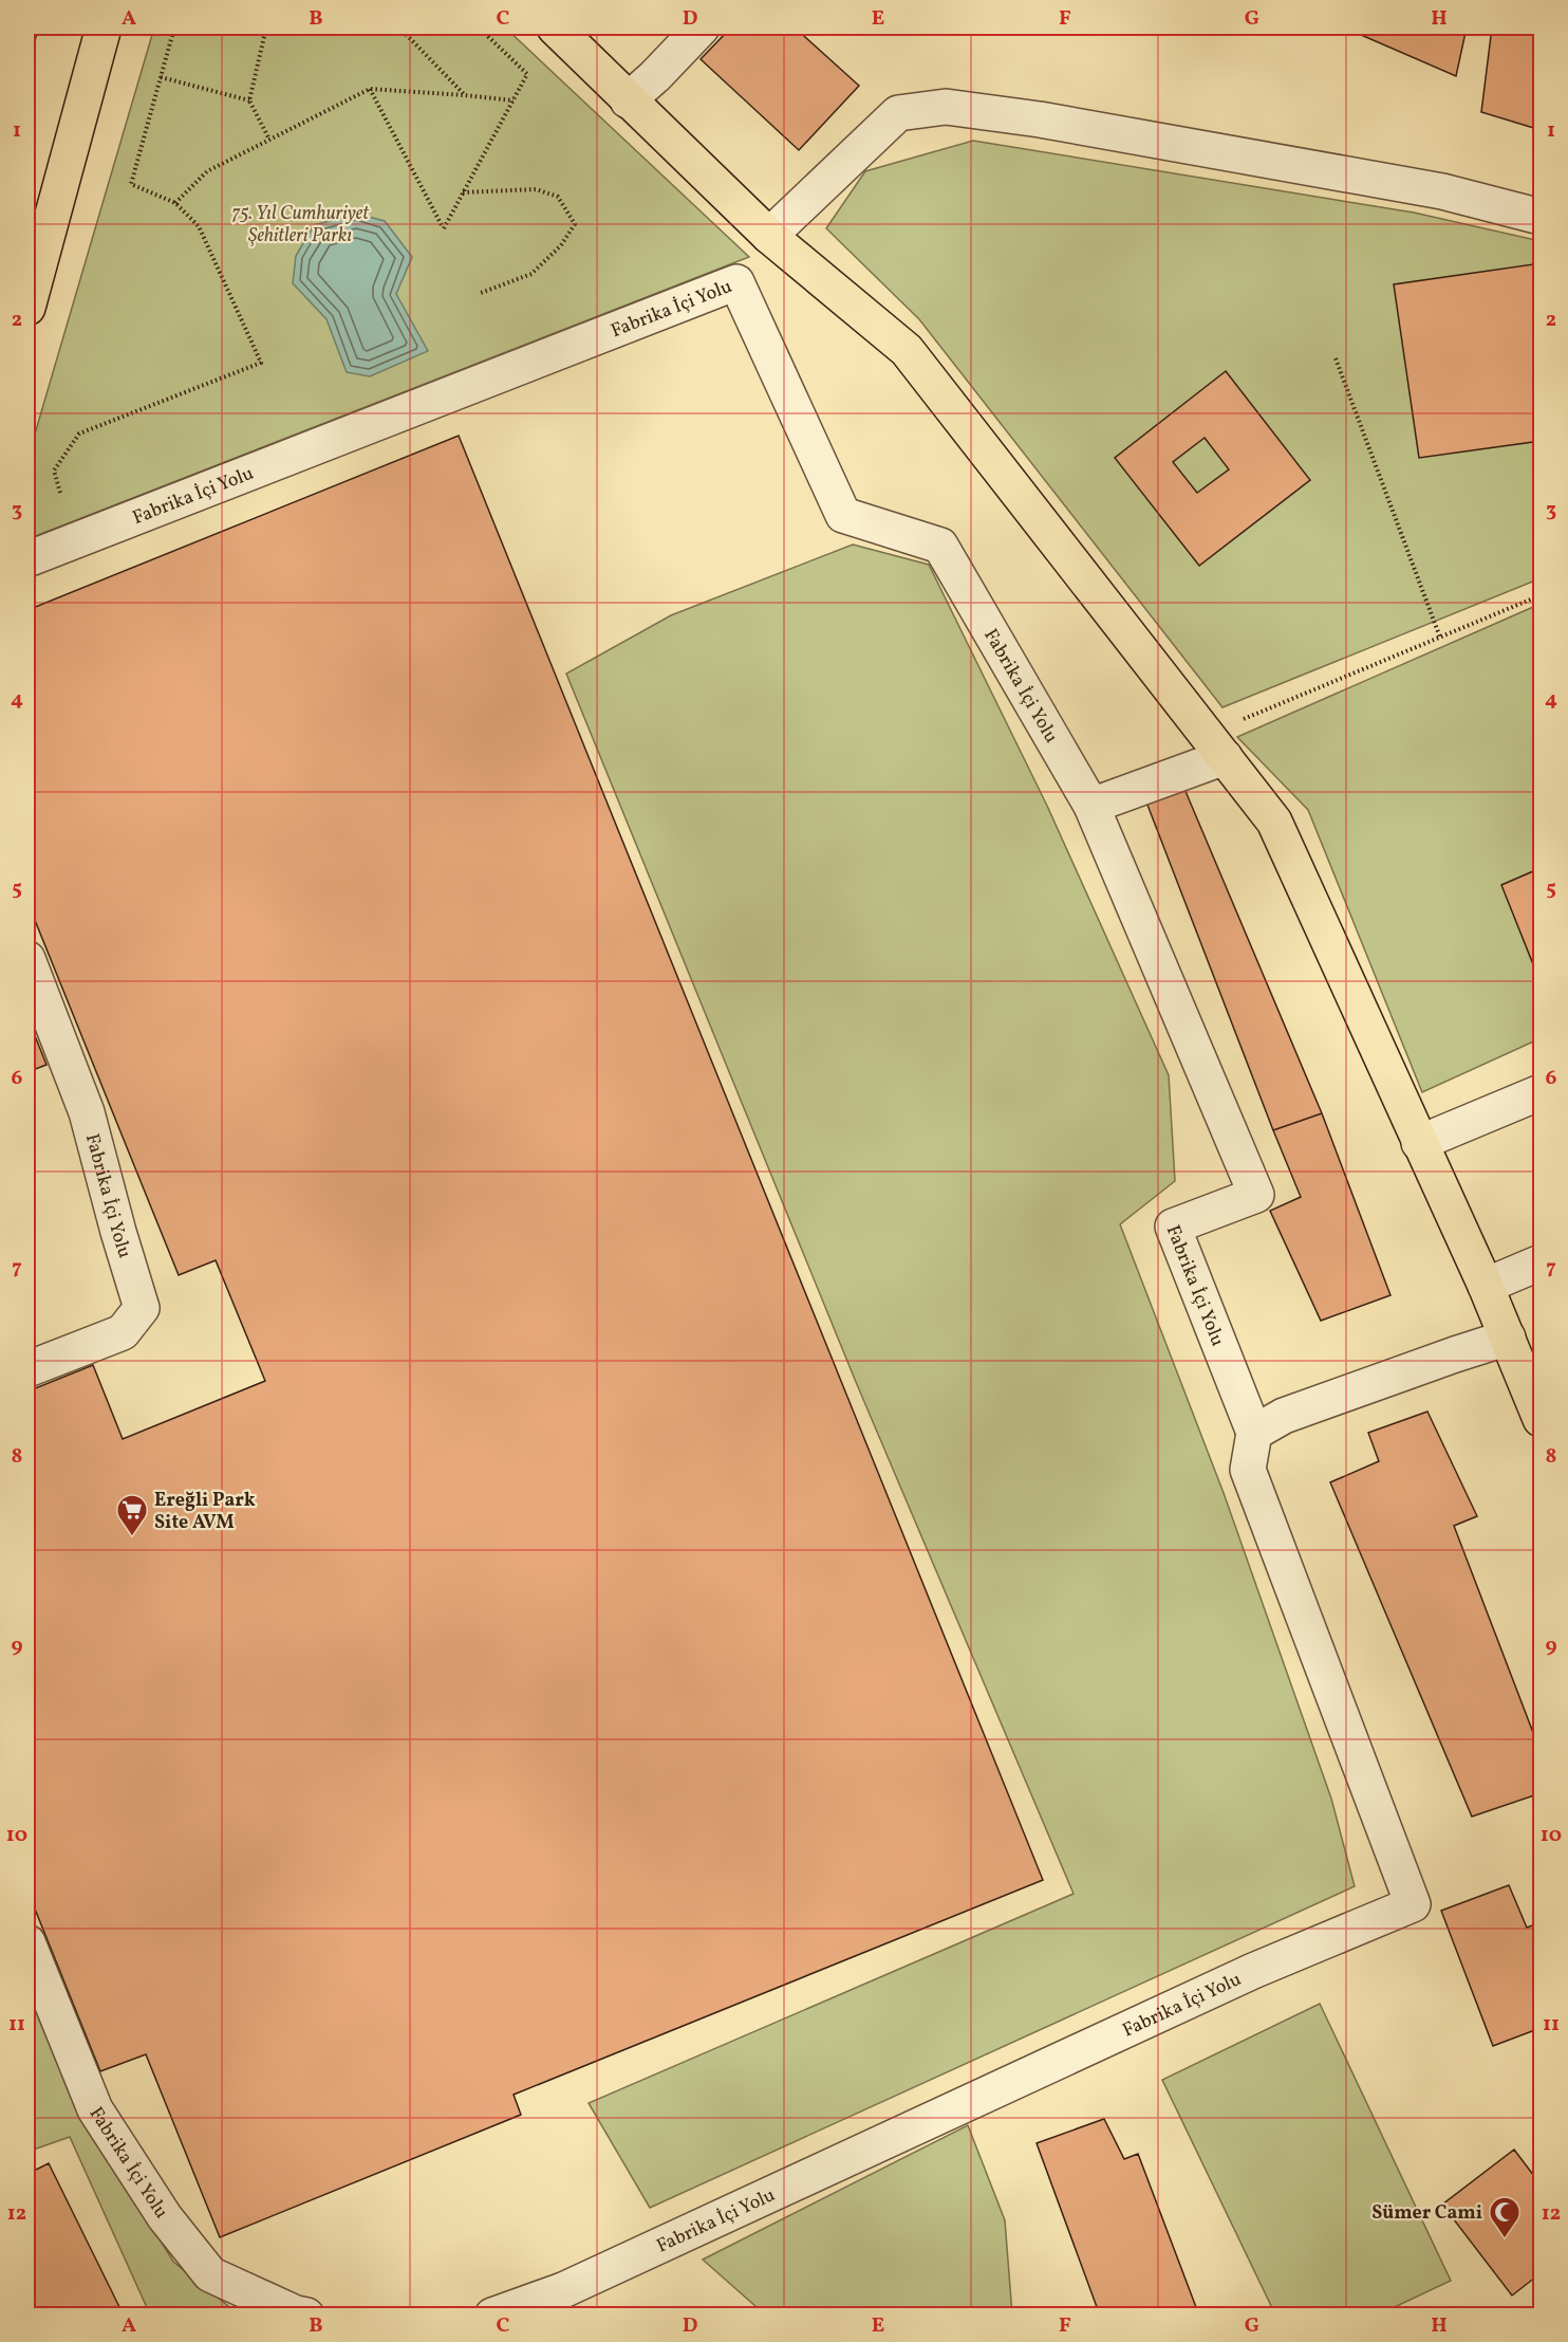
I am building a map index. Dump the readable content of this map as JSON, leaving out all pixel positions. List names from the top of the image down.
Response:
{
  "streets": {
    "street": ["Fabrika İçi Yolu"]
  },
  "parks": ["75. Yıl Cumhuriyet Şehitleri Parkı"],
  "places": {
    "supermarket": ["Ereğli Park Site AVM"],
    "mosque": ["Sümer Cami"]
  },
  "grid": {
    "columns": [
      "A",
      "B",
      "C",
      "D",
      "E",
      "F",
      "G",
      "H"
    ],
    "rows": [
      "1",
      "2",
      "3",
      "4",
      "5",
      "6",
      "7",
      "8",
      "9",
      "10",
      "11",
      "12"
    ]
  }
}
